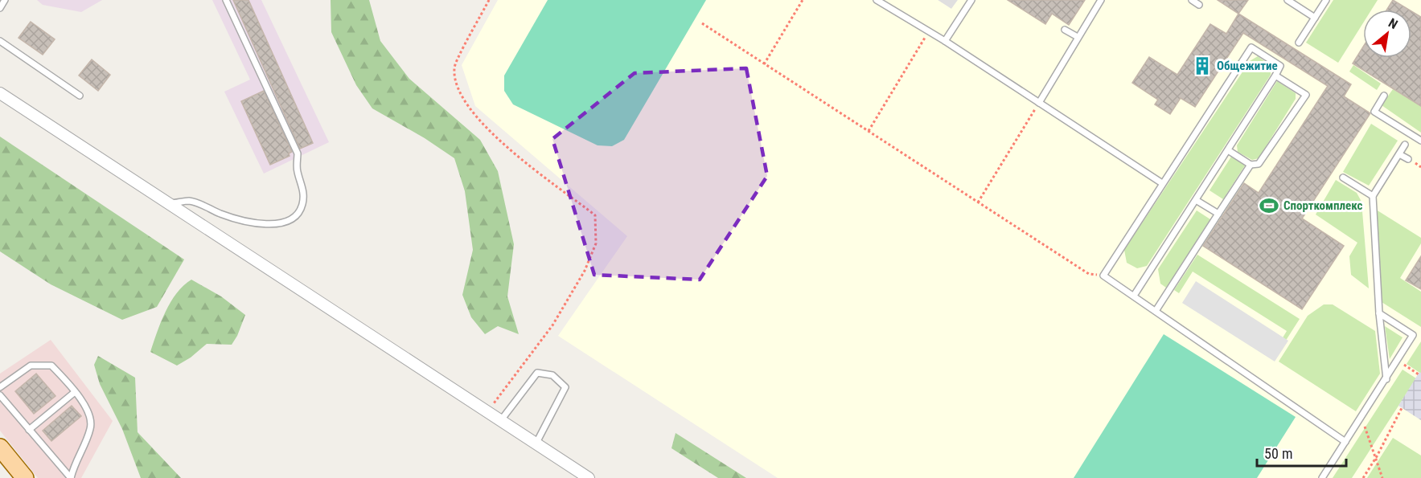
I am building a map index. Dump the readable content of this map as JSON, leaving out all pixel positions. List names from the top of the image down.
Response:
{
  "places": {
    "building": ["Общежитие"],
    "sports": ["Спорткомплекс"]
  },
  "scale_bar": "50 m",
  "north": "top right"
}
